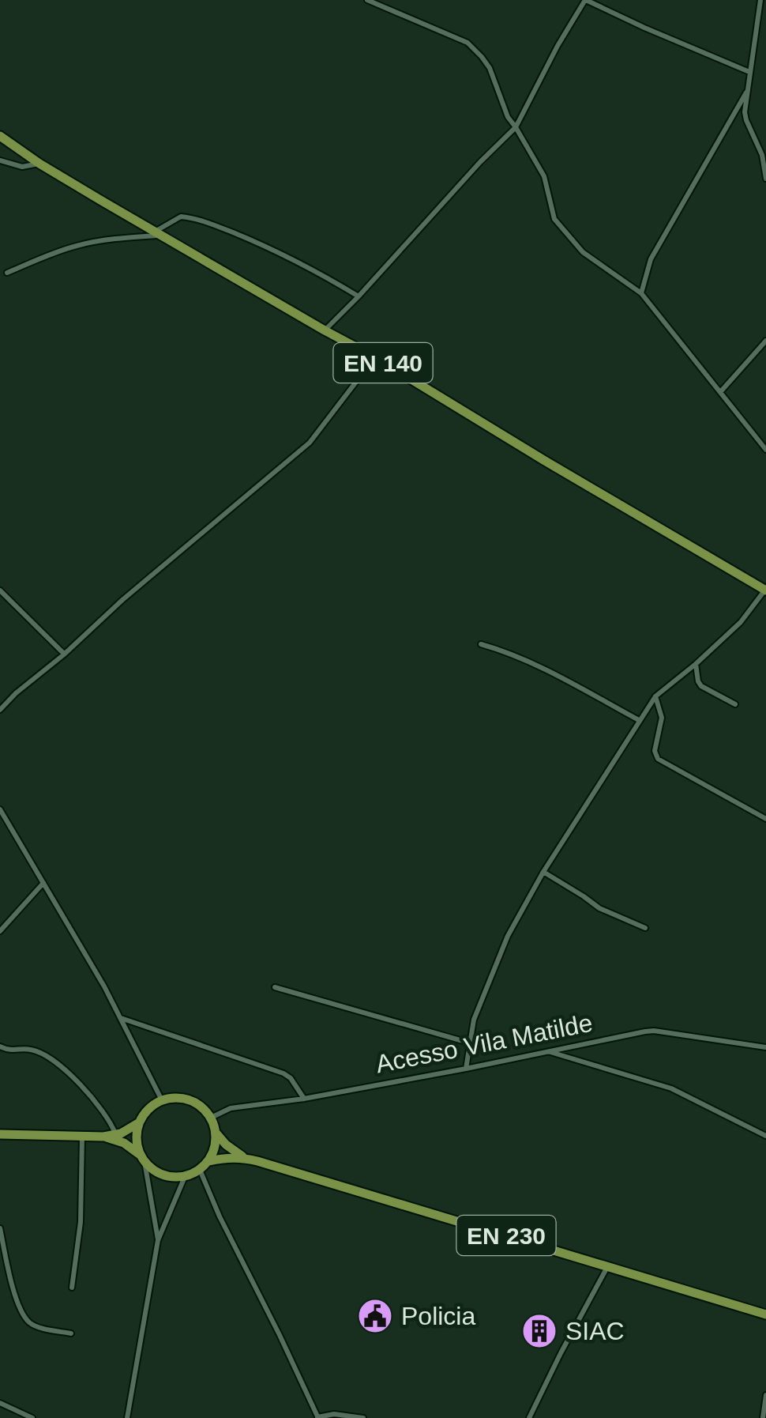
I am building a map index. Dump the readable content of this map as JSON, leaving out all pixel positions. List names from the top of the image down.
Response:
{
  "streets": {
    "main road": ["EN 140", "EN 230"],
    "street": ["Acesso Vila Matilde"]
  },
  "crossings": [
    ["Acesso Vila Matilde", "EN 230"]
  ],
  "places": {
    "public building": ["Policia"],
    "building": ["SIAC"]
  }
}
